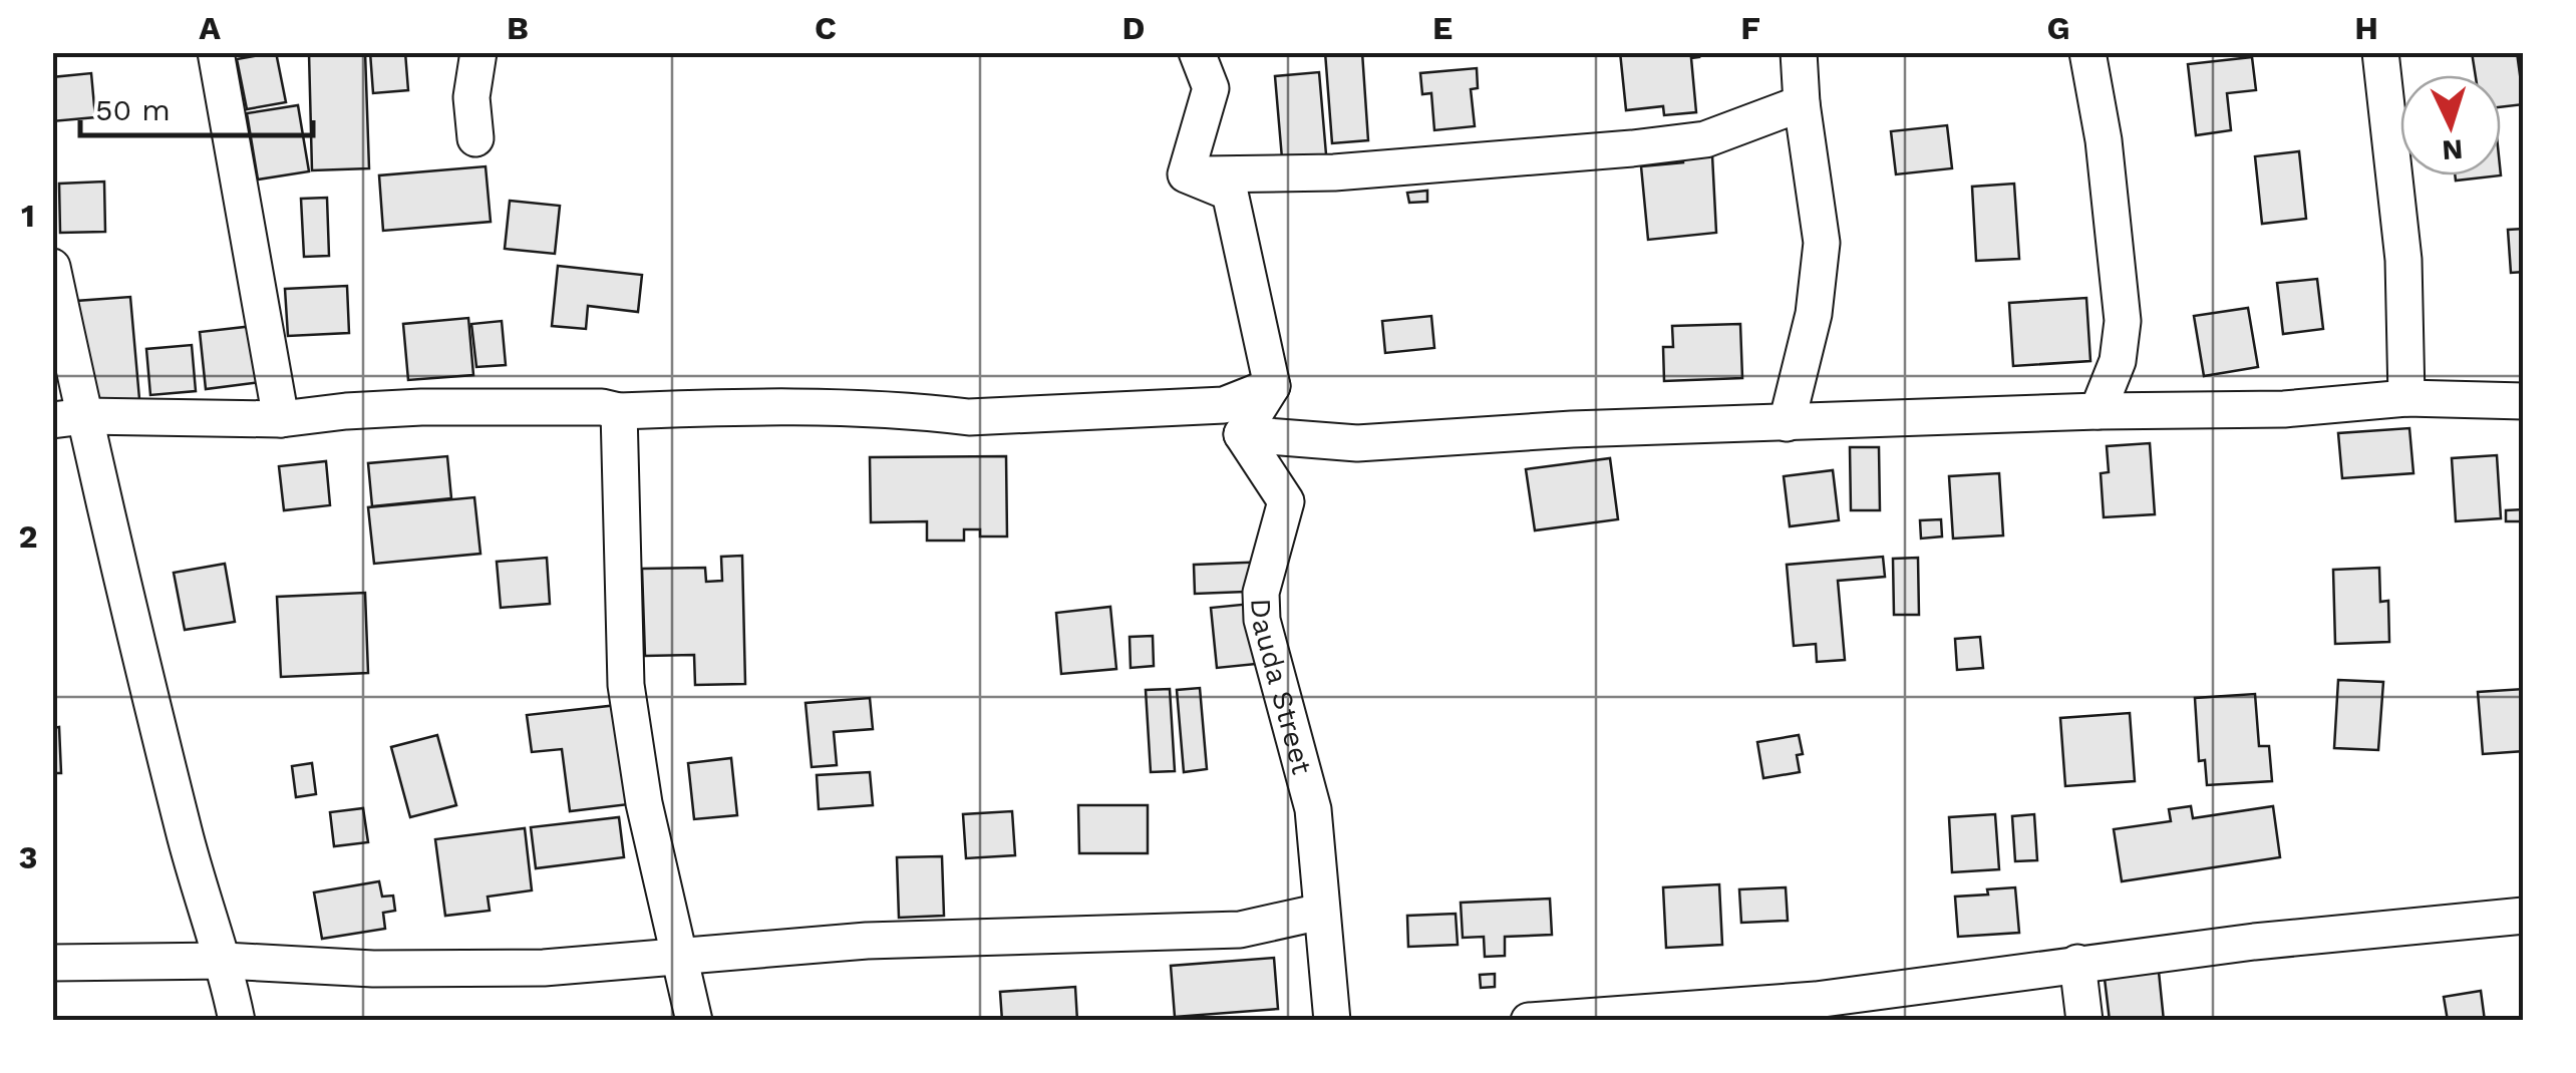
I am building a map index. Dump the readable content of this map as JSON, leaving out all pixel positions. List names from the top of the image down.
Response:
{
  "streets": {
    "street": ["Dauda Street"]
  },
  "scale_bar": "50 m",
  "north": "bottom",
  "grid": {
    "columns": [
      "A",
      "B",
      "C",
      "D",
      "E",
      "F",
      "G",
      "H"
    ],
    "rows": ["1", "2", "3"]
  }
}
